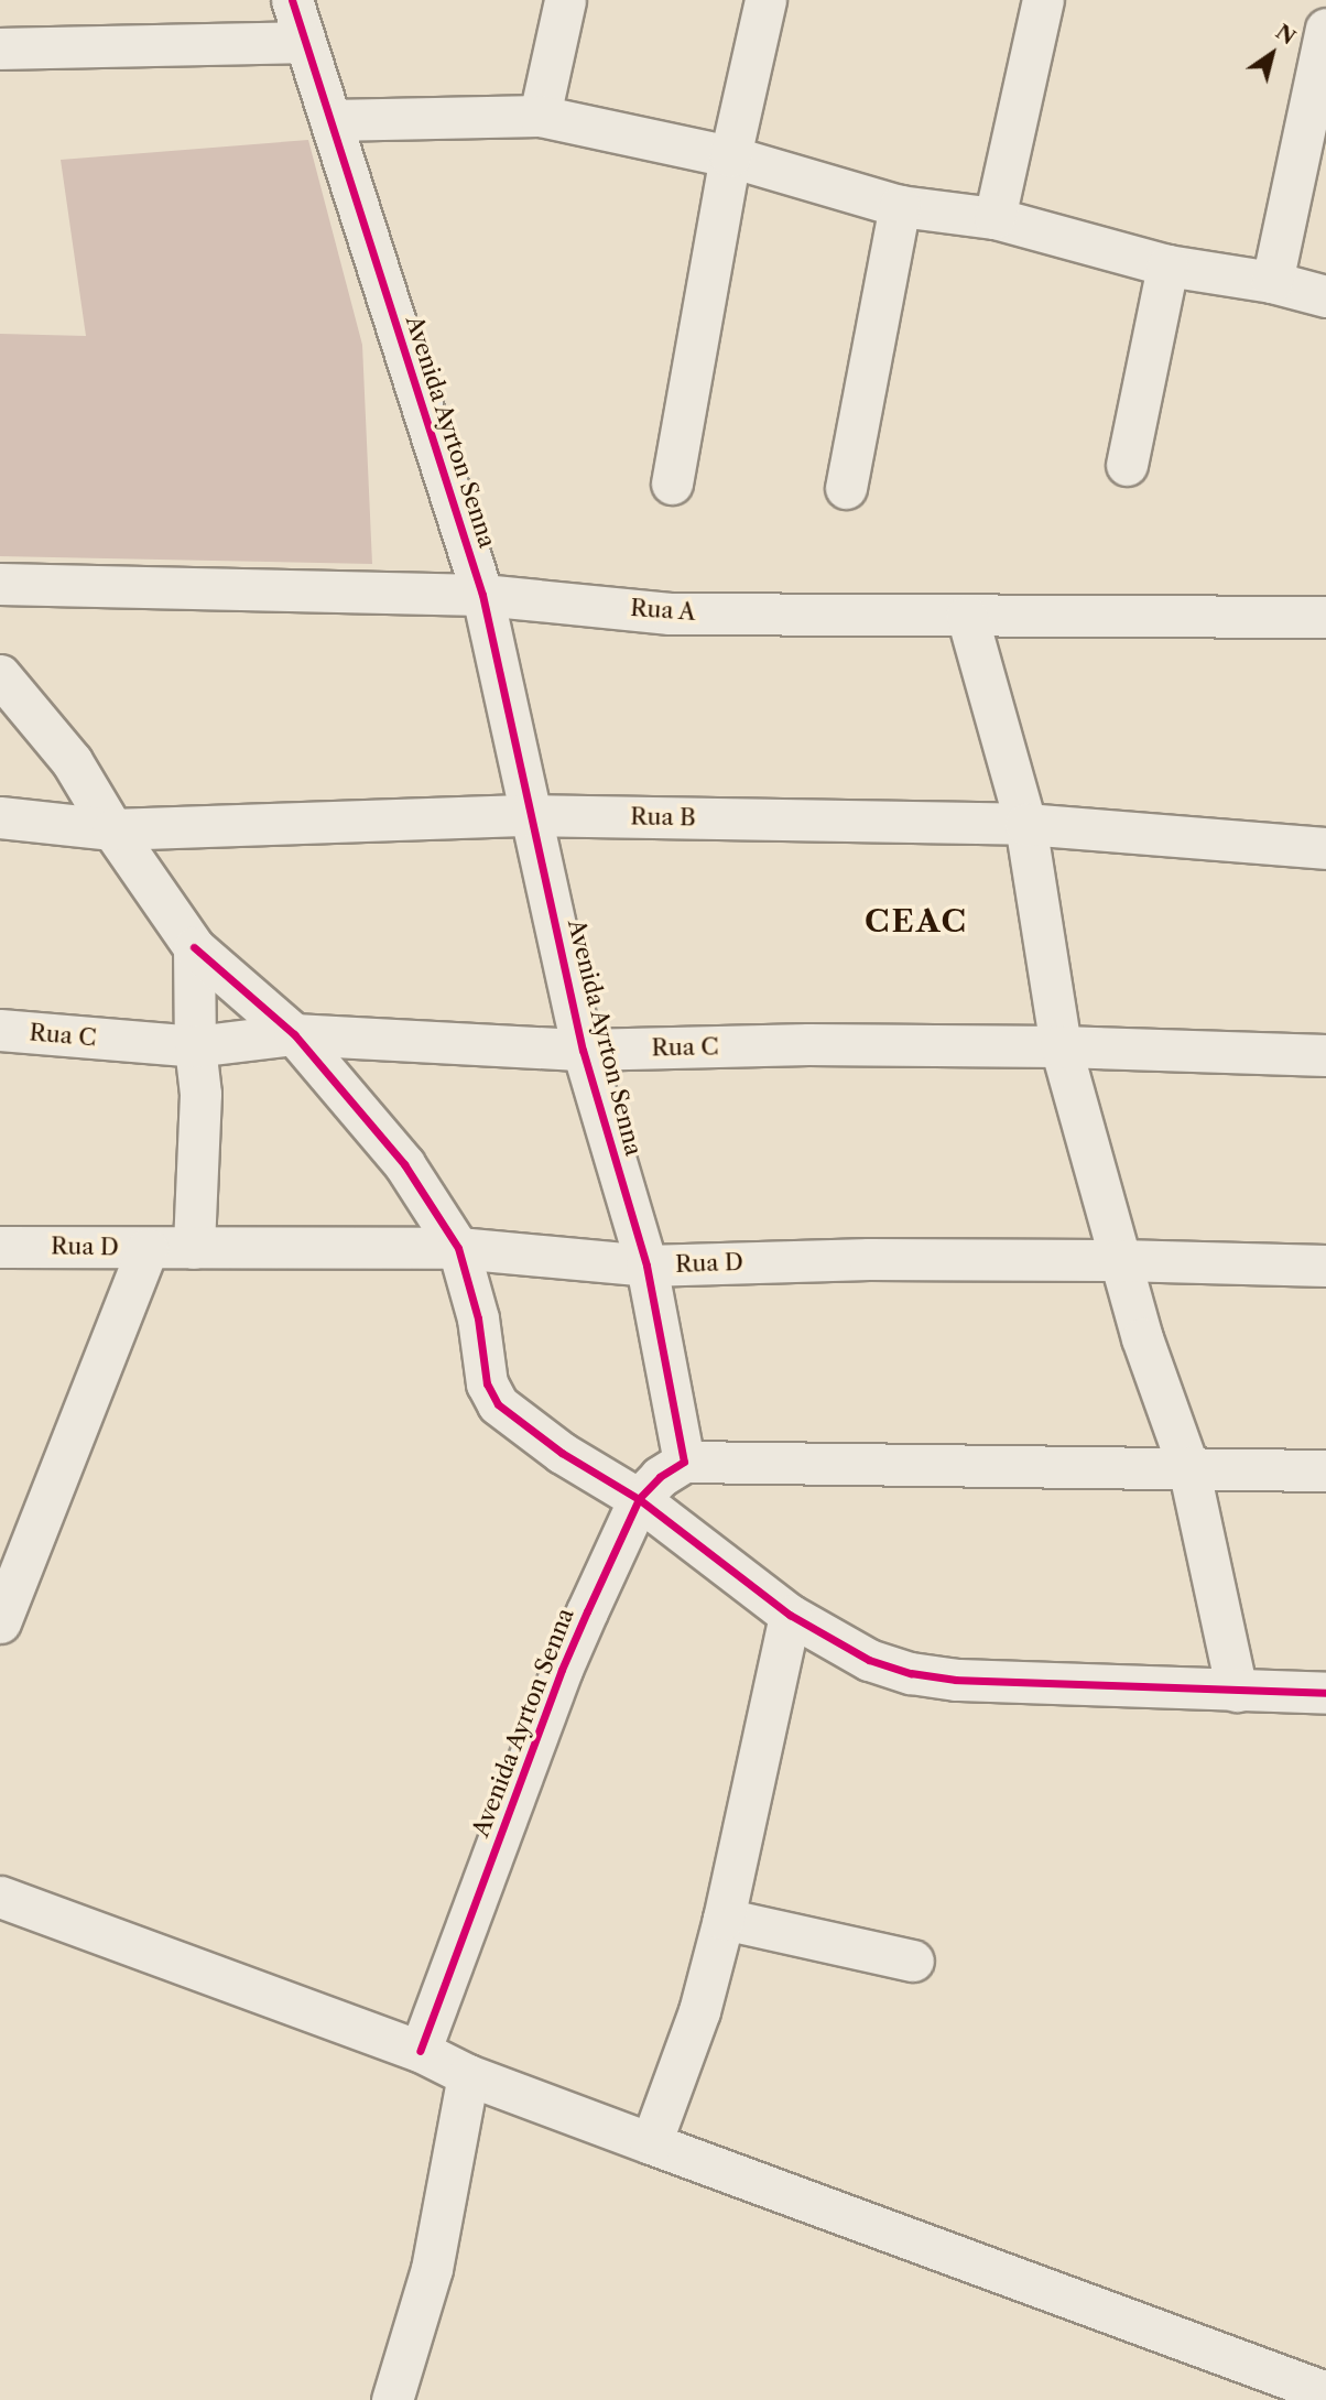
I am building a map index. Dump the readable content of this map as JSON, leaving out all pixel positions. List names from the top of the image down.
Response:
{
  "streets": {
    "street": [
      "Avenida Ayrton Senna",
      "Rua A",
      "Rua B",
      "Rua C",
      "Rua D"
    ]
  },
  "crossings": [
    ["Avenida Ayrton Senna", "Rua A"],
    ["Avenida Ayrton Senna", "Rua B"],
    ["Avenida Ayrton Senna", "Rua C"],
    ["Avenida Ayrton Senna", "Rua D"]
  ],
  "districts": ["CEAC"],
  "north": "top right"
}
